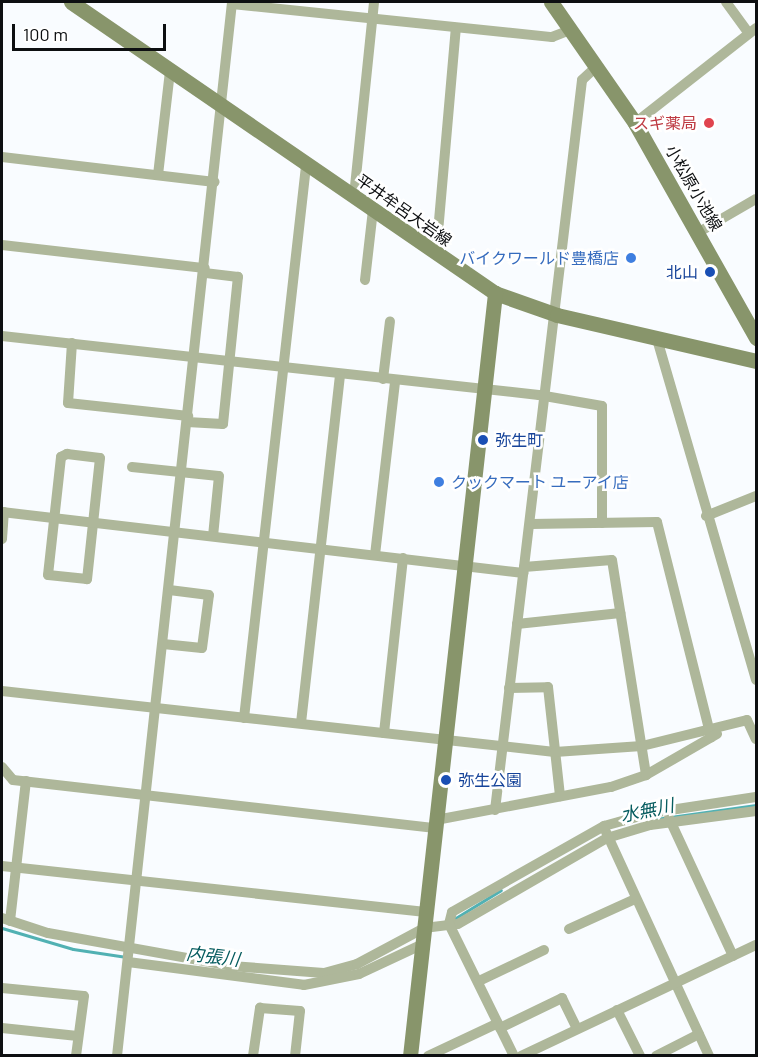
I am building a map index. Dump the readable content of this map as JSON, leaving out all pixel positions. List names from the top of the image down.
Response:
{
  "streets": {
    "main road": ["小松原小池線", "平井牟呂大岩線"]
  },
  "water": ["水無川", "内張川"],
  "places": [
    "スギ薬局",
    "バイクワールド豊橋店",
    "北山",
    "弥生町",
    "クックマート ユーアイ店",
    "弥生公園"
  ],
  "scale_bar": "100 m"
}
